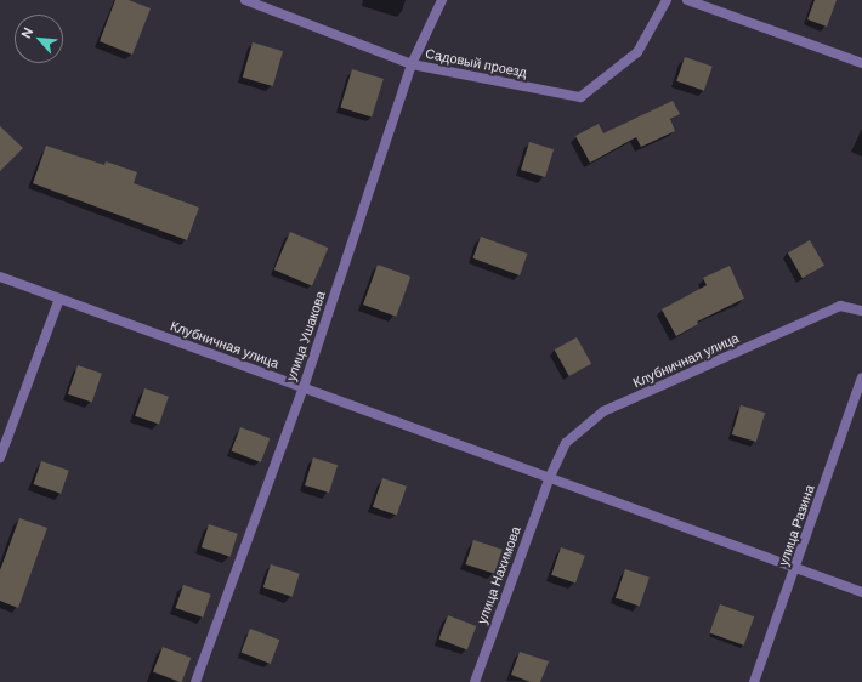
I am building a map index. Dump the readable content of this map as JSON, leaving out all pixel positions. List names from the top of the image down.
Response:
{
  "streets": {
    "street": [
      "Садовый проезд",
      "улица Ушакова",
      "Клубничная улица",
      "улица Разина",
      "улица Нахимова"
    ]
  },
  "crossings": [
    ["Садовый проезд", "улица Ушакова"],
    ["улица Ушакова", "Клубничная улица"],
    ["Клубничная улица", "улица Разина"],
    ["Клубничная улица", "улица Нахимова"]
  ],
  "north": "top left"
}
